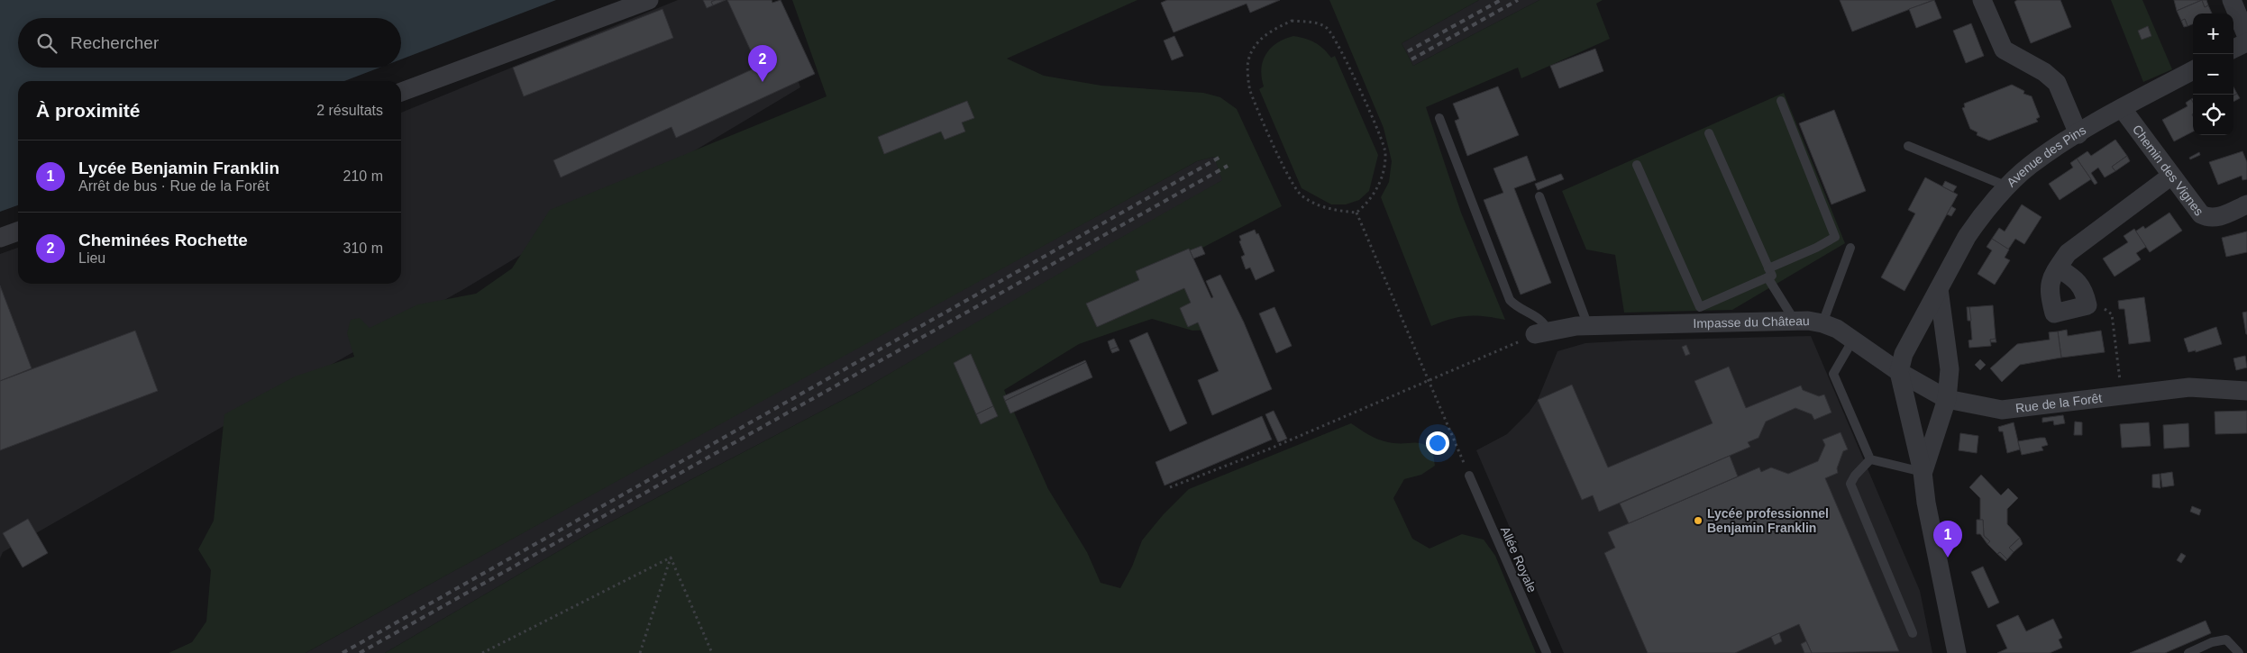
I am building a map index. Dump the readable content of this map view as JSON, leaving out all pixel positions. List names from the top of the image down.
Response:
{
  "streets": {
    "street": [
      "Avenue des Pins",
      "Chemin des Vignes",
      "Impasse du Château",
      "Rue de la Forêt"
    ],
    "lane": ["Allée Royale"]
  },
  "crossings": [
    ["Avenue des Pins", "Chemin des Vignes"],
    ["Avenue des Pins", "Impasse du Château"],
    ["Impasse du Château", "Rue de la Forêt"]
  ],
  "places": ["Lycée professionnel Benjamin Franklin"],
  "page": {
    "map_buttons": ["+", "−"],
    "search": "Rechercher",
    "pins": ["2", "1"],
    "heading": ["À proximité", "2 résultats"],
    "list": [
      {
        "mark": "1",
        "name": "Lycée Benjamin Franklin",
        "note": "Arrêt de bus · Rue de la Forêt",
        "value": "210 m"
      },
      {
        "mark": "2",
        "name": "Cheminées Rochette",
        "note": "Lieu",
        "value": "310 m"
      }
    ]
  }
}
